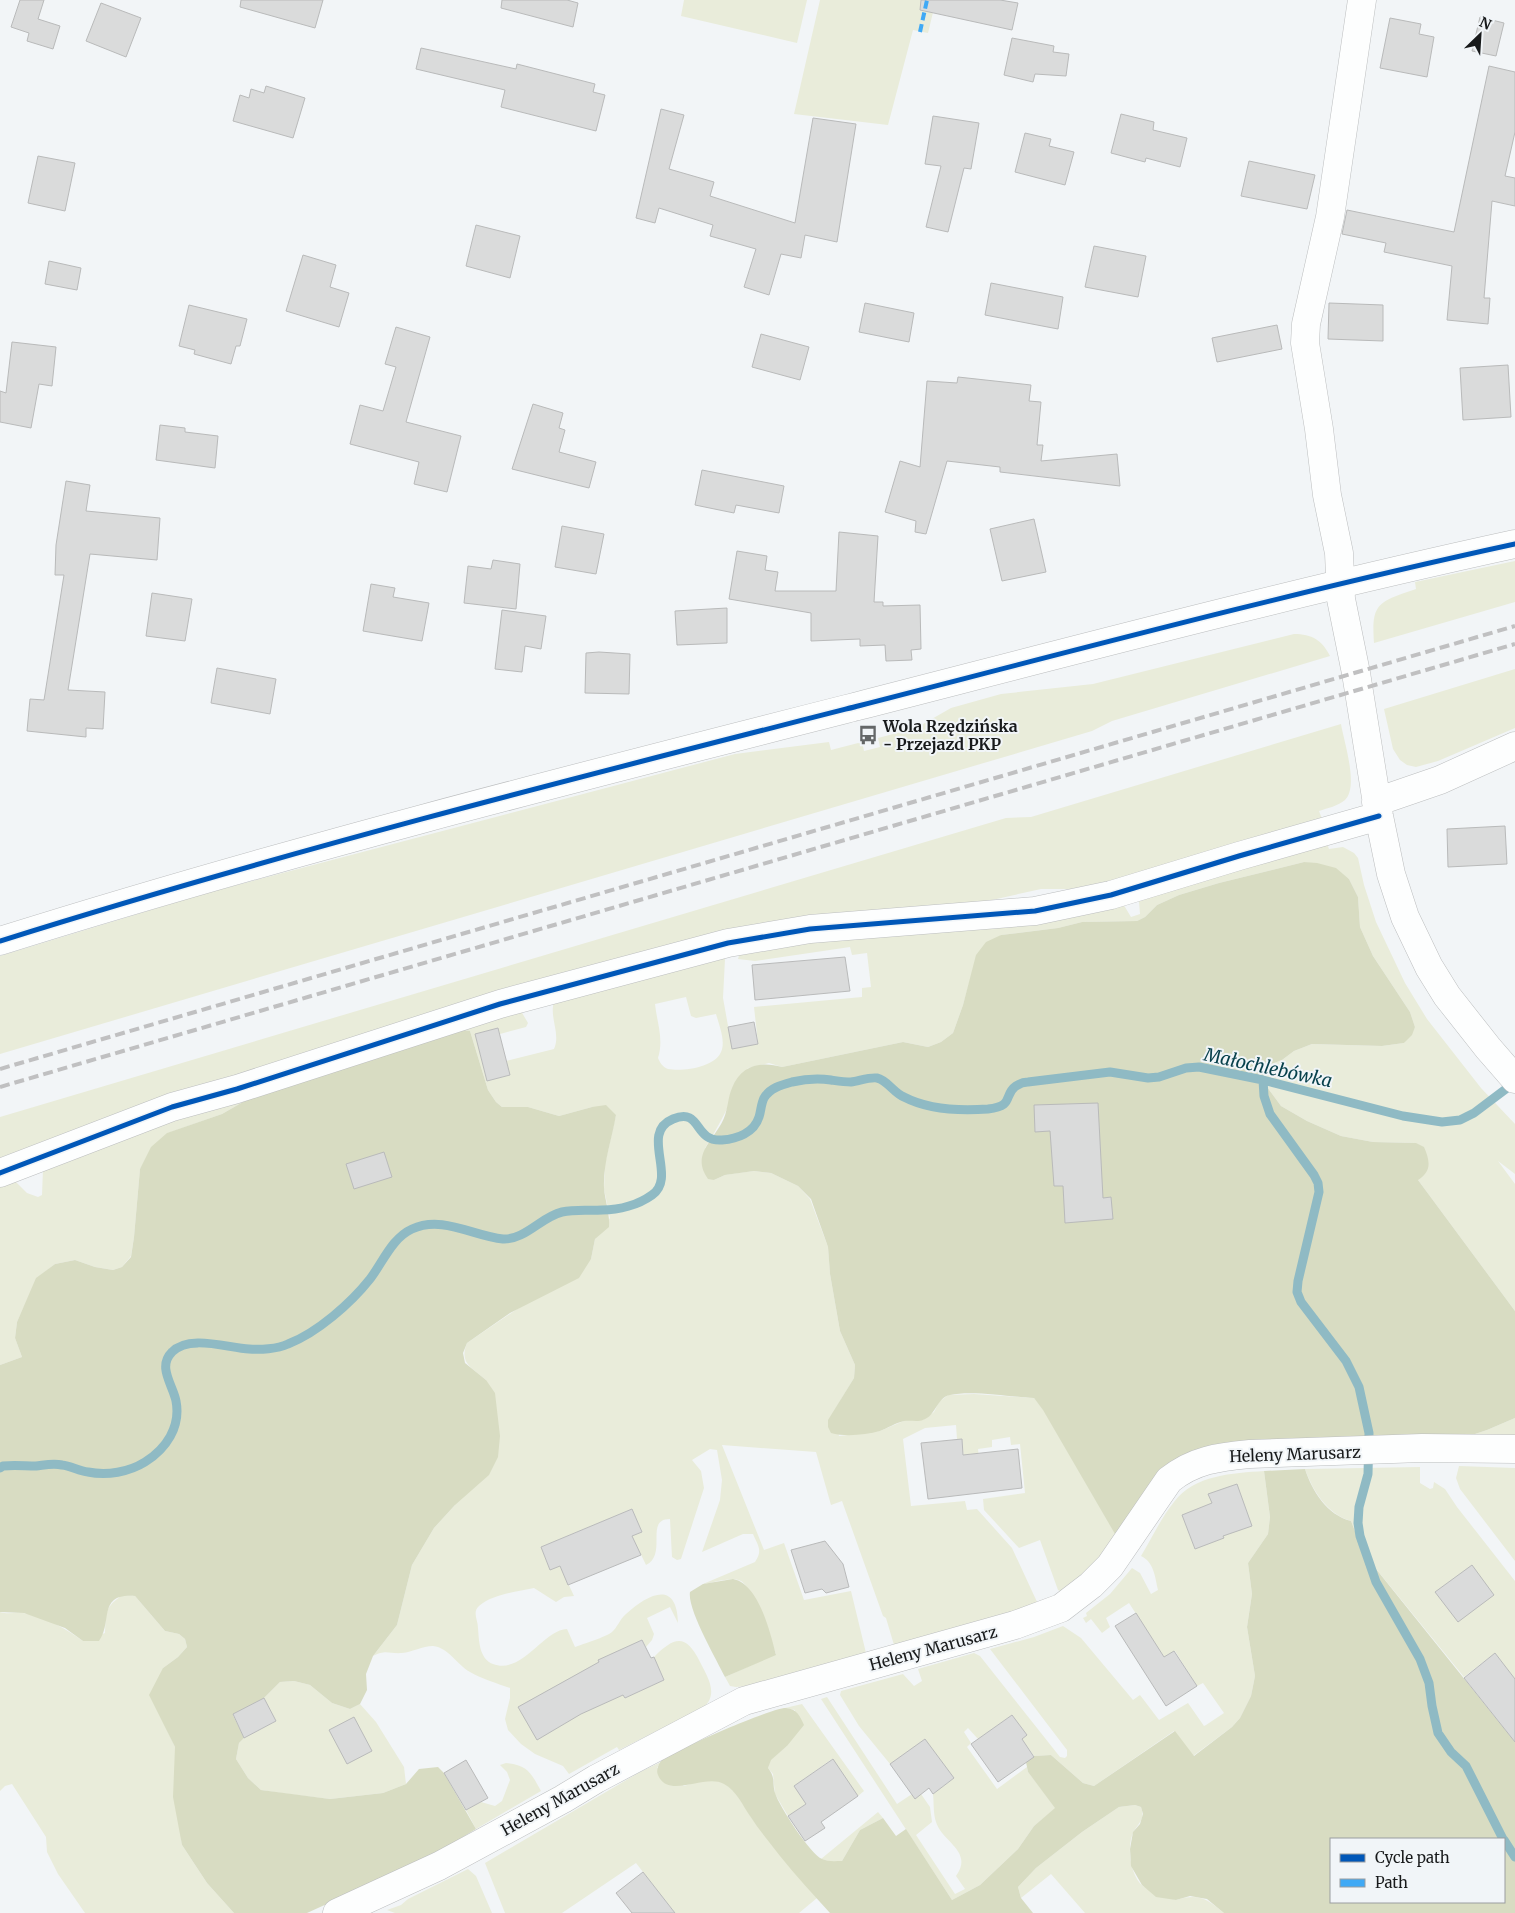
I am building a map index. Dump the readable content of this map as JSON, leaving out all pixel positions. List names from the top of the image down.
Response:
{
  "streets": {
    "street": ["Heleny Marusarz"]
  },
  "water": ["Małochlebówka"],
  "places": {
    "bus stop": ["Wola Rzędzińska - Przejazd PKP"]
  },
  "legend": ["Cycle path", "Path"],
  "north": "top right"
}
